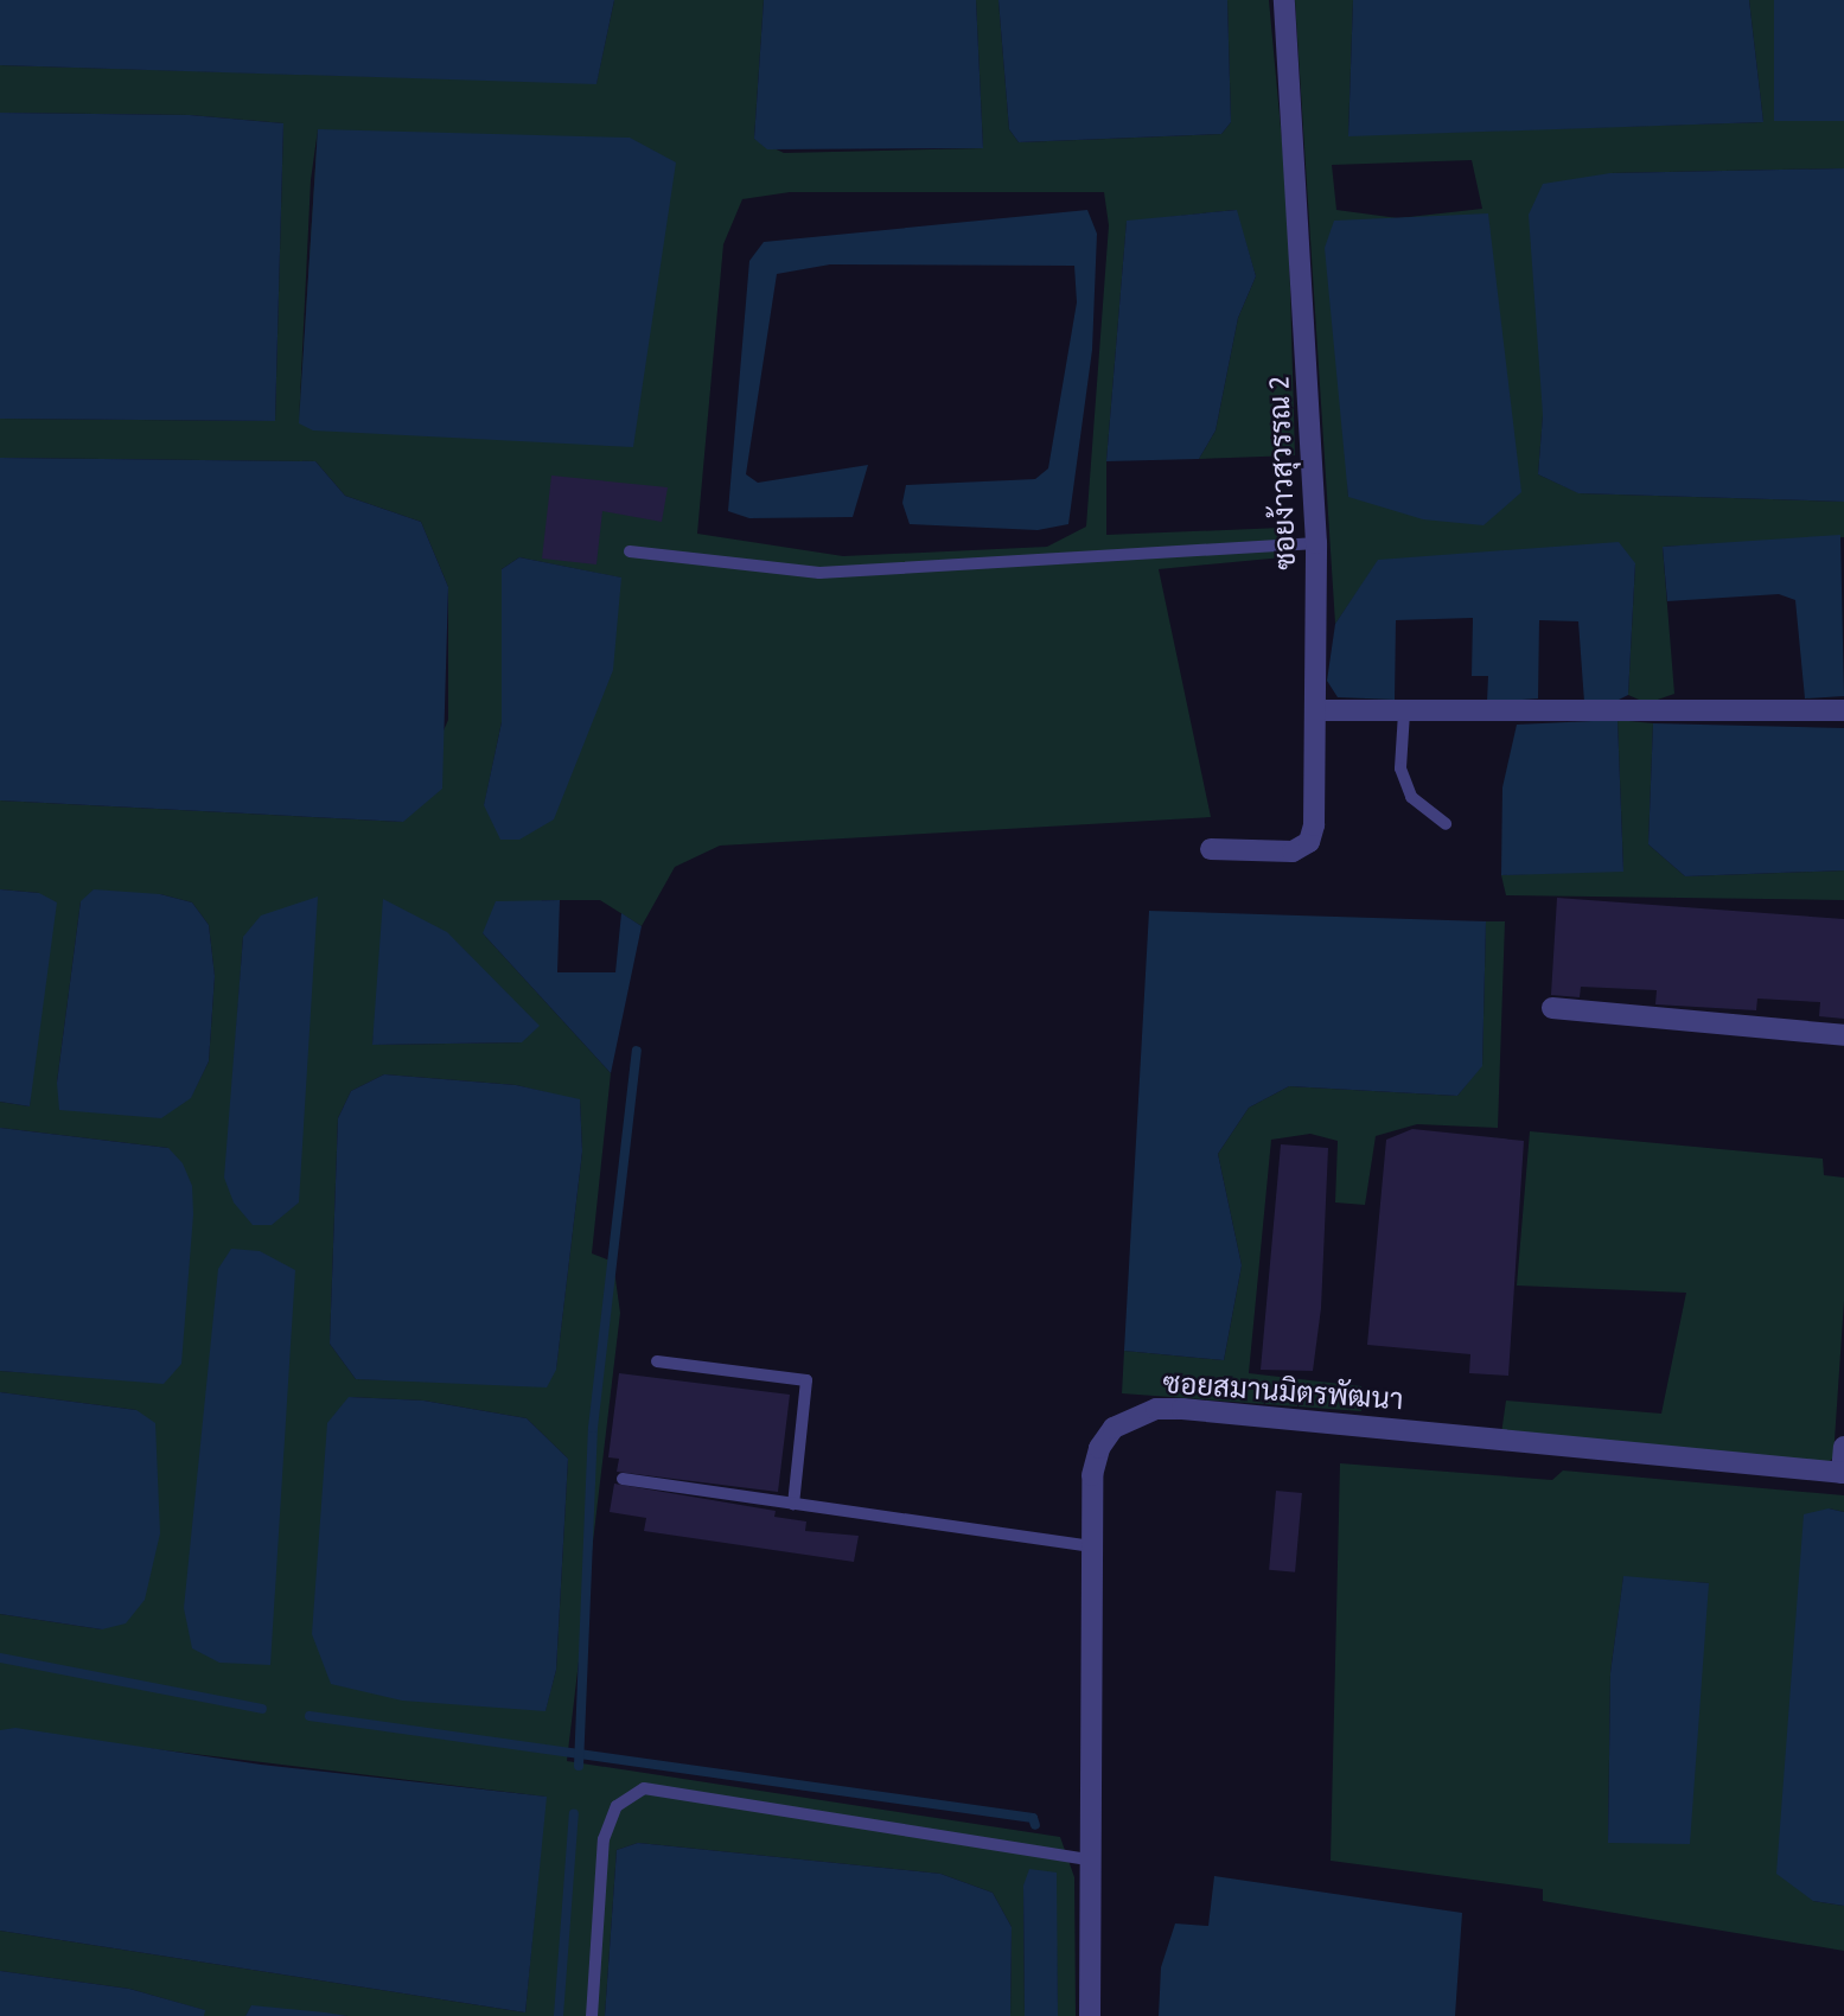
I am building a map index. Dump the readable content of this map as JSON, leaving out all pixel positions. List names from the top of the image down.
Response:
{
  "streets": {
    "street": ["ซอยง้าวสุวรรณ 2", "ซอยสมานมิตรพัฒนา"]
  }
}
